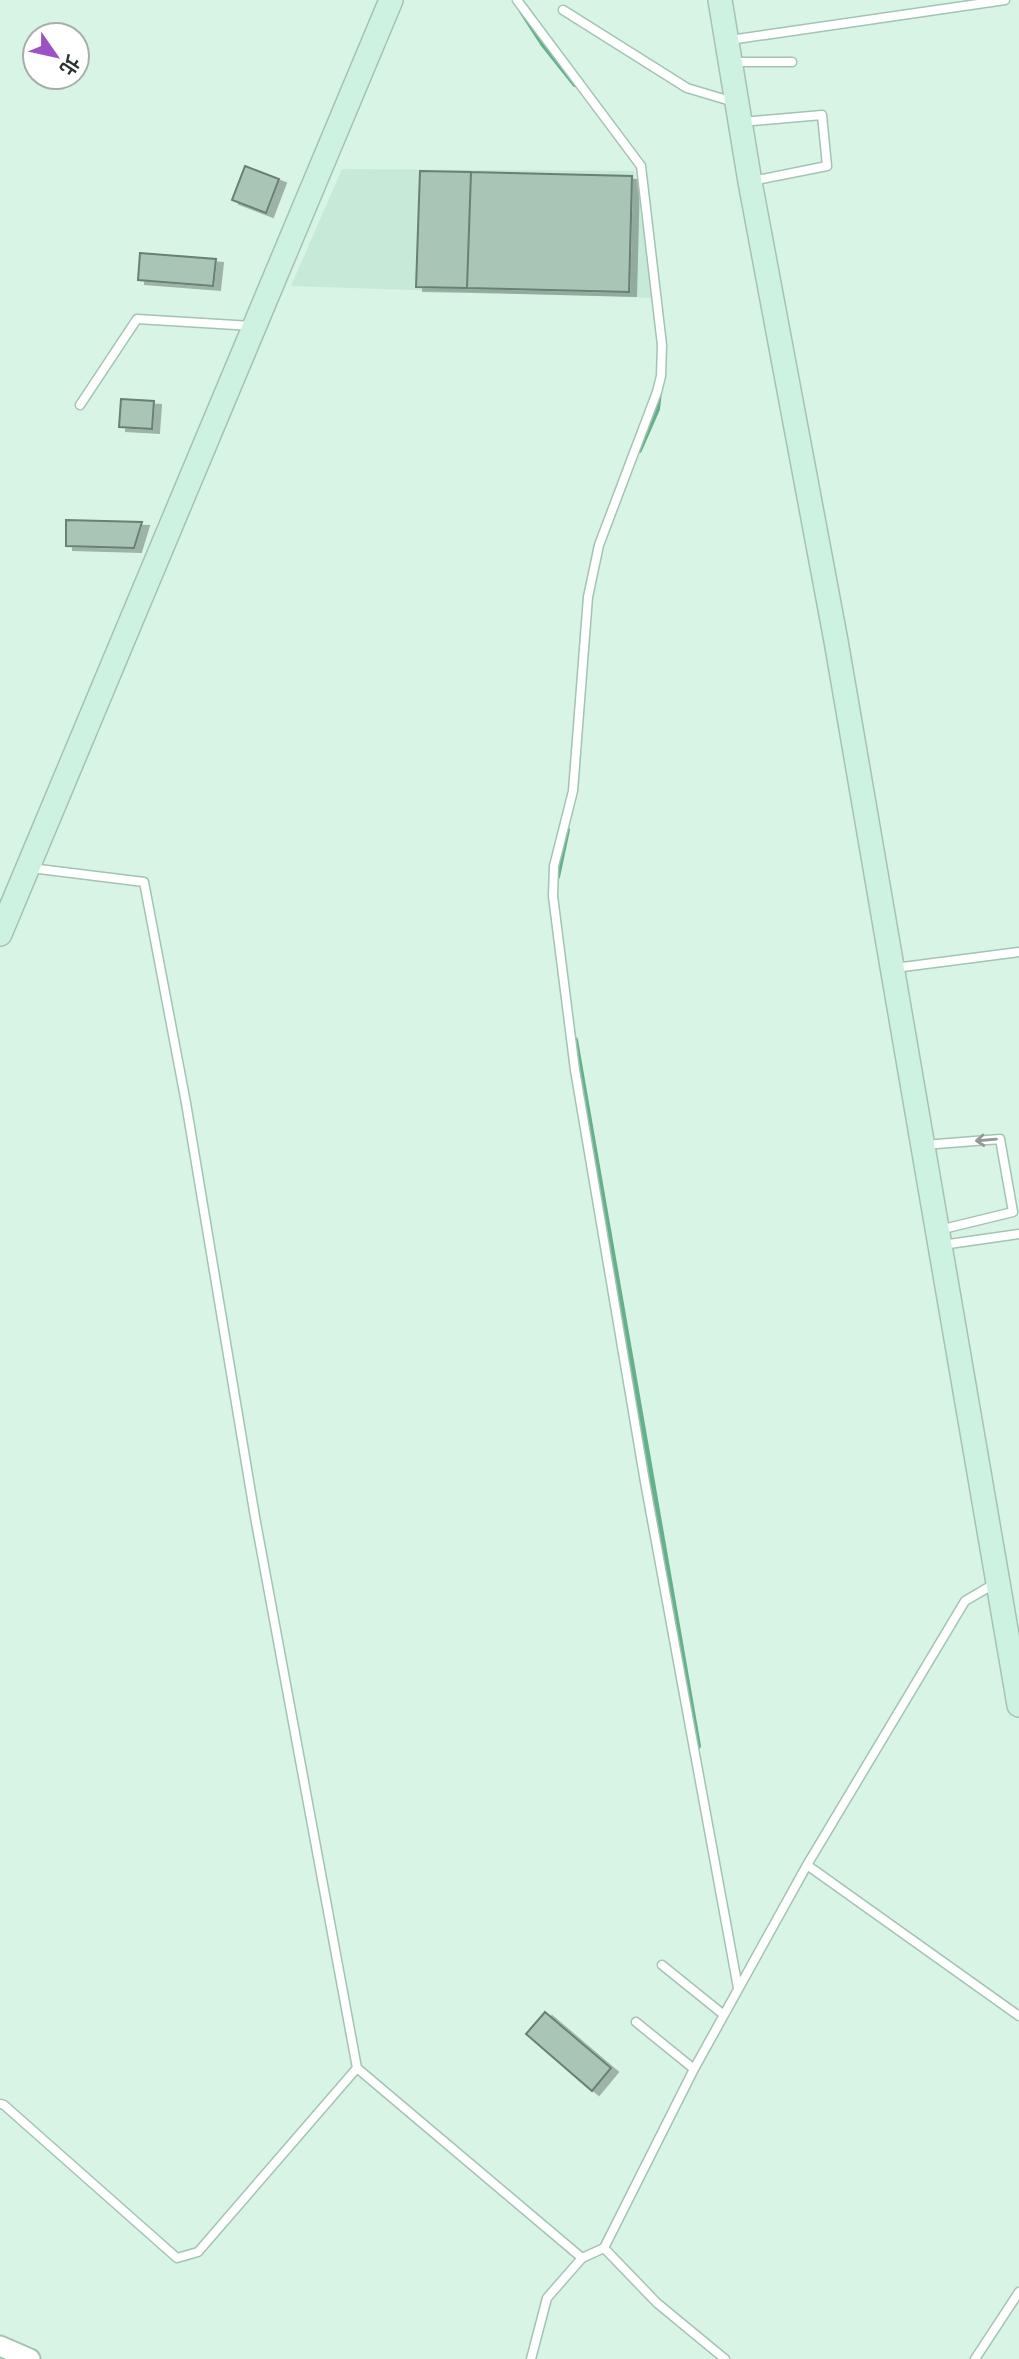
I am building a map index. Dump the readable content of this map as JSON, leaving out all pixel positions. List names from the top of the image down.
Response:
{
  "north": "bottom right"
}
